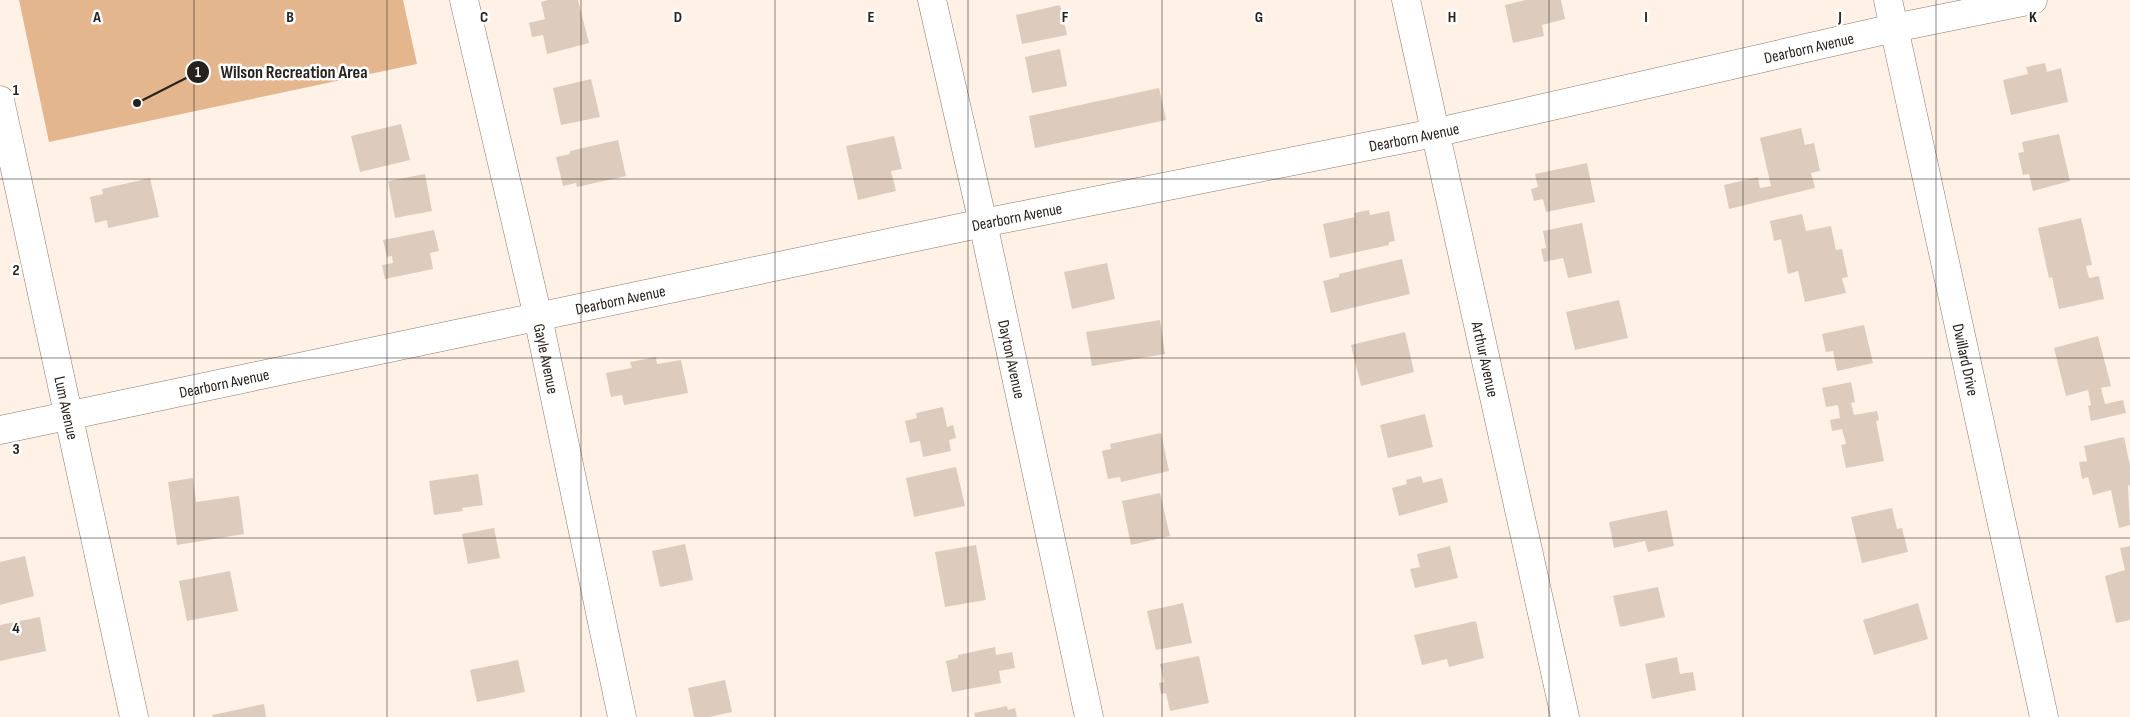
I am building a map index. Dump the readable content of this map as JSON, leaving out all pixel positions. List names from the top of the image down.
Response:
{
  "streets": {
    "street": [
      "Dearborn Avenue",
      "Gayle Avenue",
      "Dayton Avenue",
      "Dwillard Drive",
      "Arthur Avenue",
      "Lum Avenue"
    ]
  },
  "crossings": [
    ["Dearborn Avenue", "Gayle Avenue"],
    ["Dearborn Avenue", "Dayton Avenue"],
    ["Dearborn Avenue", "Dwillard Drive"],
    ["Dearborn Avenue", "Arthur Avenue"],
    ["Dearborn Avenue", "Lum Avenue"]
  ],
  "places": ["Wilson Recreation Area"],
  "grid": {
    "columns": [
      "A",
      "B",
      "C",
      "D",
      "E",
      "F",
      "G",
      "H",
      "I",
      "J",
      "K"
    ],
    "rows": [
      "1",
      "2",
      "3",
      "4"
    ]
  }
}
